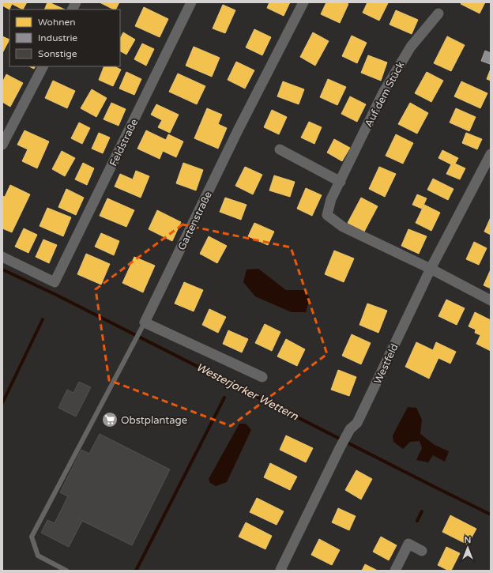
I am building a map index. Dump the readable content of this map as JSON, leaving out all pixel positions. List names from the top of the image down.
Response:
{
  "streets": {
    "street": [
      "Auf dem Stück",
      "Feldstraße",
      "Gartenstraße",
      "Westfeld"
    ]
  },
  "crossings": [
    ["Auf dem Stück", "Westfeld"]
  ],
  "water": ["Westerjorker Wettern"],
  "places": {
    "supermarket": ["Obstplantage"]
  },
  "legend": ["Wohnen", "Industrie", "Sonstige"],
  "north": "top"
}
